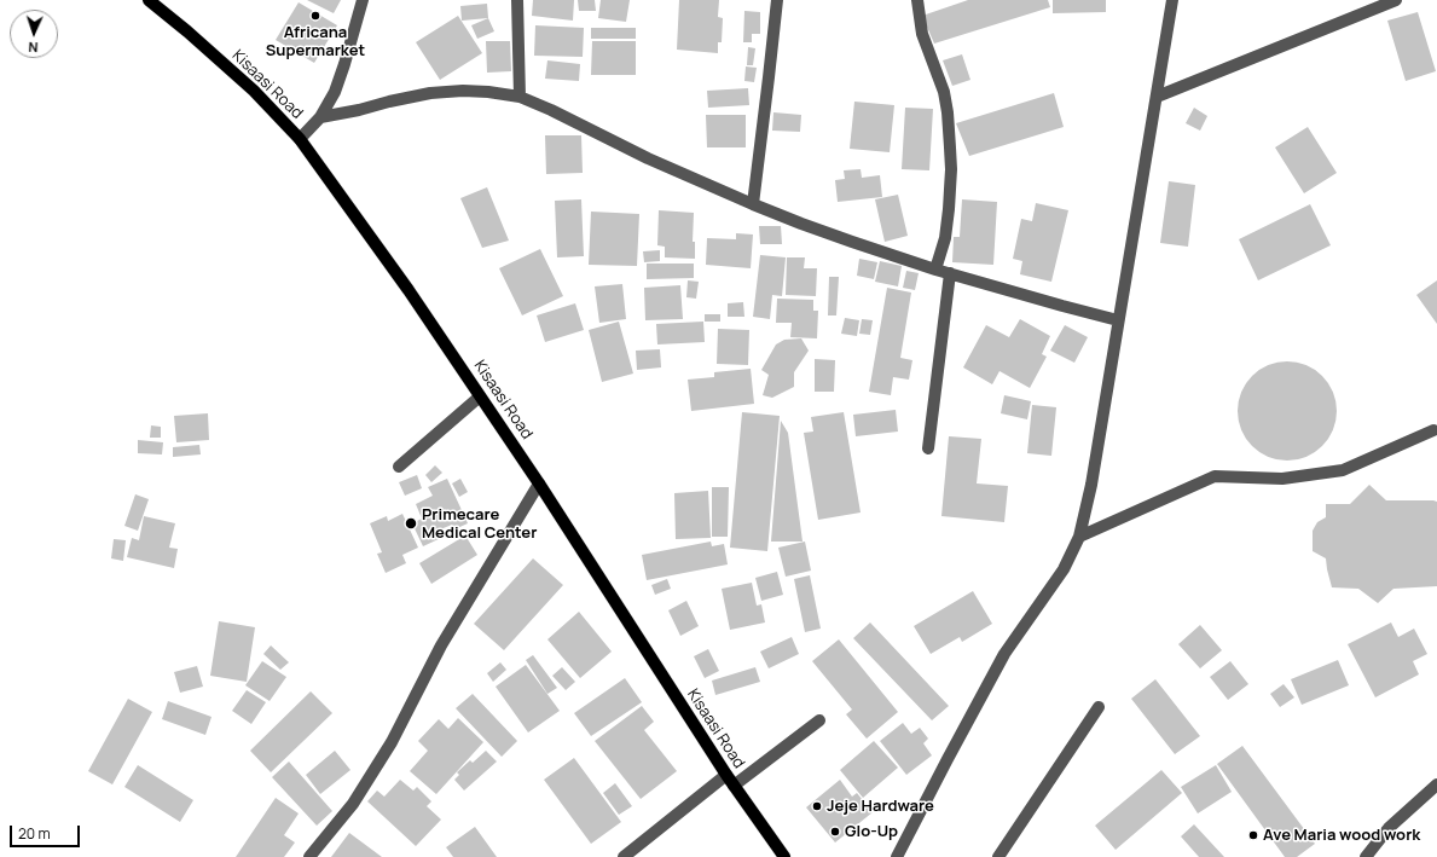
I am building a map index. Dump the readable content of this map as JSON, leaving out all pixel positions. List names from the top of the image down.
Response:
{
  "streets": {
    "main road": ["Kisaasi Road"]
  },
  "places": [
    "Africana Supermarket",
    "Primecare Medical Center",
    "Jeje Hardware",
    "Glo-Up",
    "Ave Maria wood work"
  ],
  "scale_bar": "20 m",
  "north": "bottom"
}
